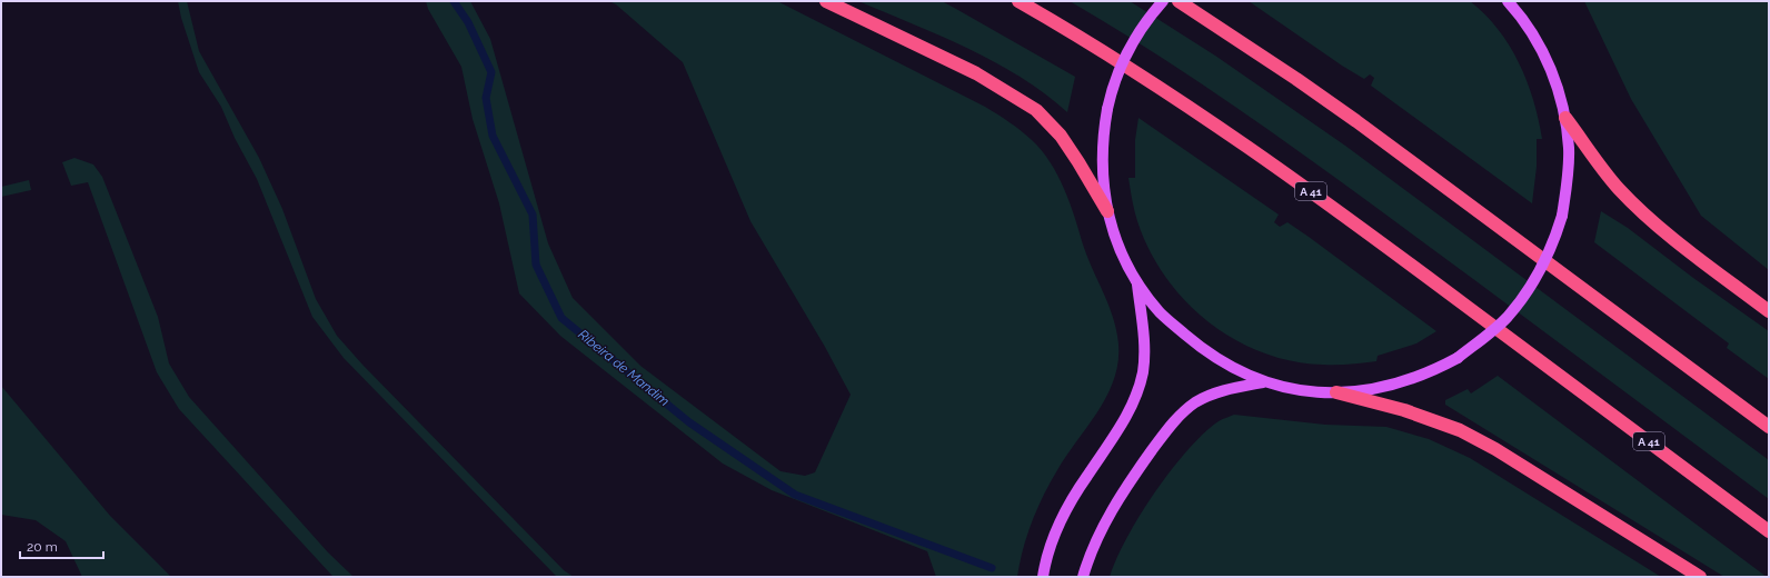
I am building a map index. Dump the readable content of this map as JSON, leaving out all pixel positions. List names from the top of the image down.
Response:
{
  "streets": {
    "highway": ["A 41"]
  },
  "water": ["Ribeira de Mandim"],
  "scale_bar": "20 m"
}
